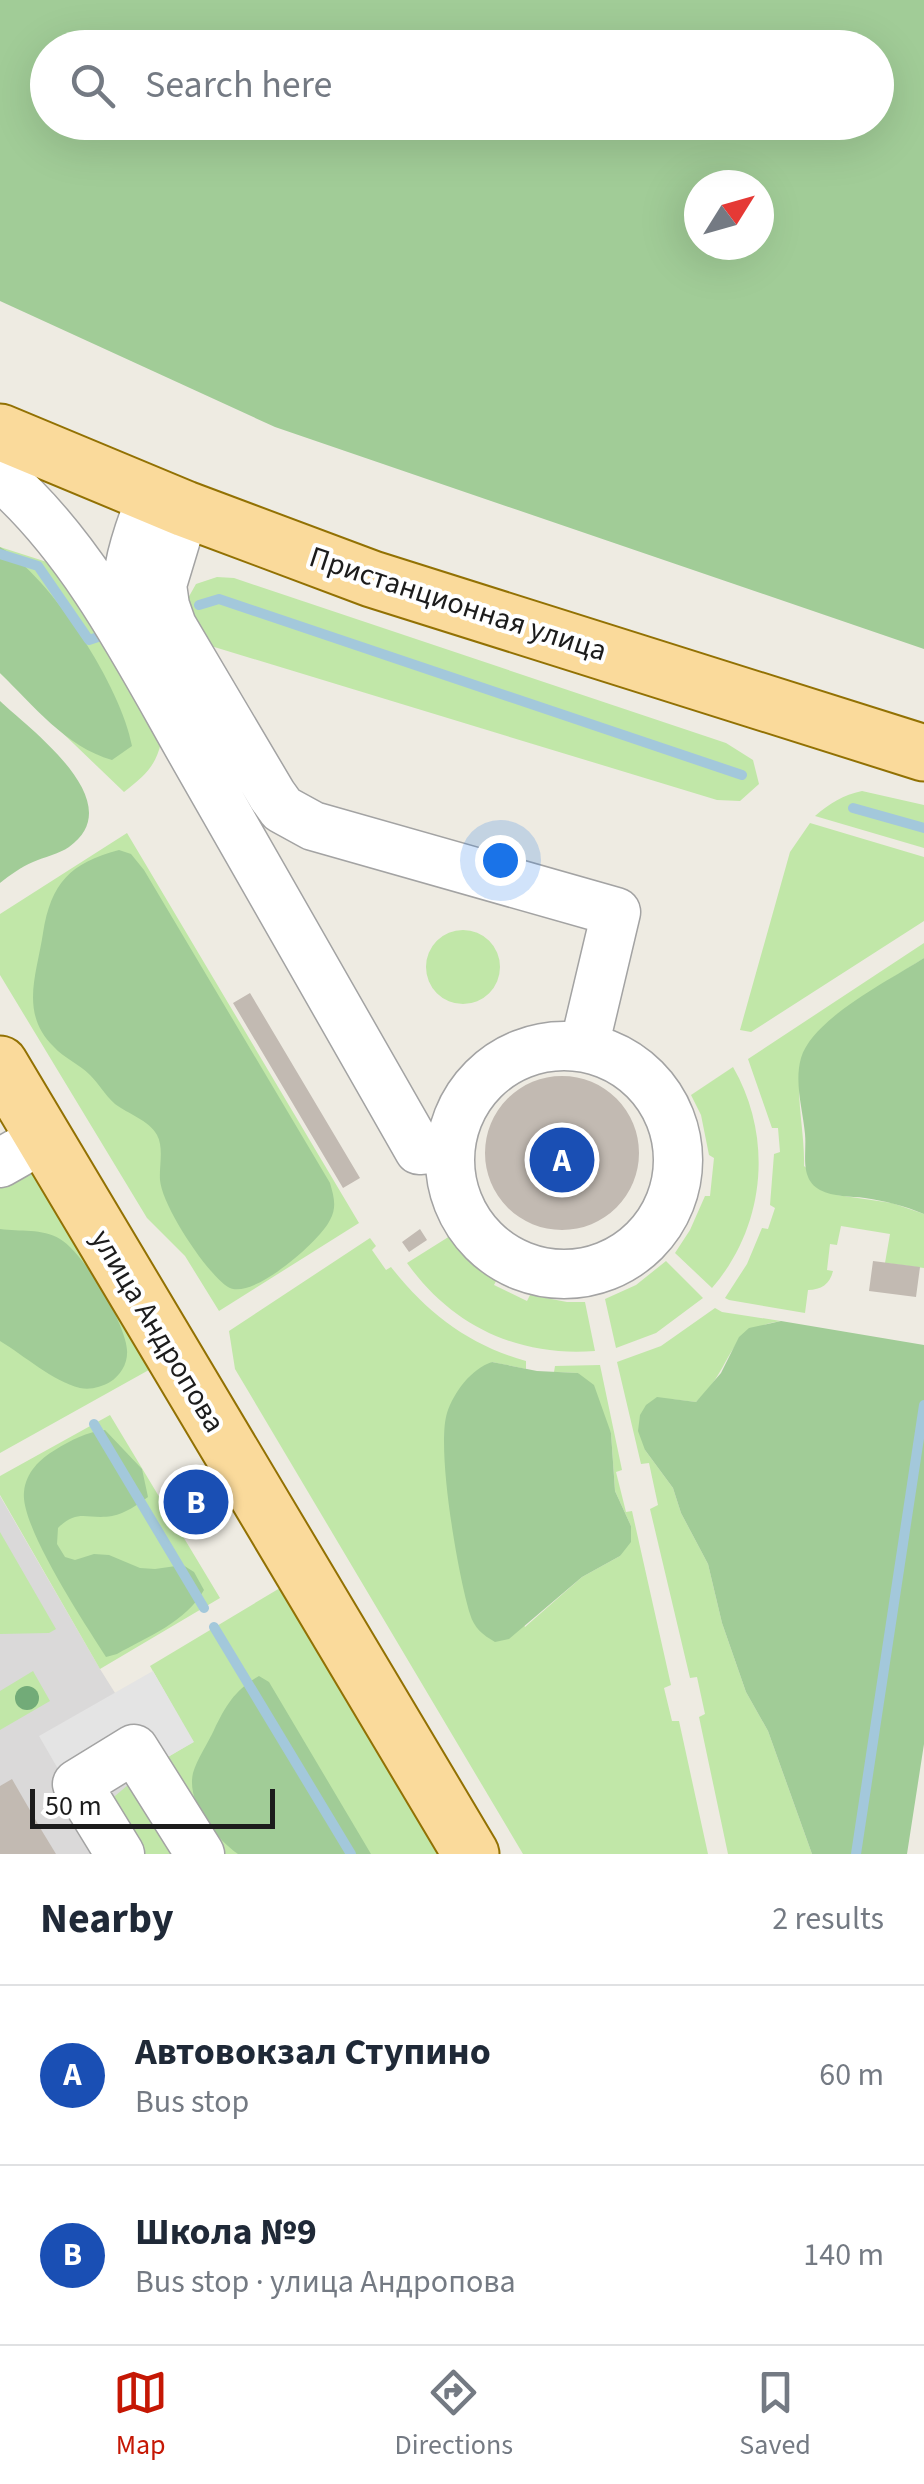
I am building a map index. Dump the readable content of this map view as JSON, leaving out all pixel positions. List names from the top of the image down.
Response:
{
  "streets": {
    "main road": ["Пристанционная улица", "улица Андропова"]
  },
  "scale_bar": "50 m",
  "north": "top right",
  "page": {
    "search": "Search here",
    "pins": ["A", "B"],
    "scale": "50 m",
    "heading": ["Nearby", "2 results"],
    "list": [
      {
        "mark": "A",
        "name": "Автовокзал Ступино",
        "note": "Bus stop",
        "value": "60 m"
      },
      {
        "mark": "B",
        "name": "Школа №9",
        "note": "Bus stop · улица Андропова",
        "value": "140 m"
      }
    ],
    "nav": ["Map", "Directions", "Saved"]
  }
}
